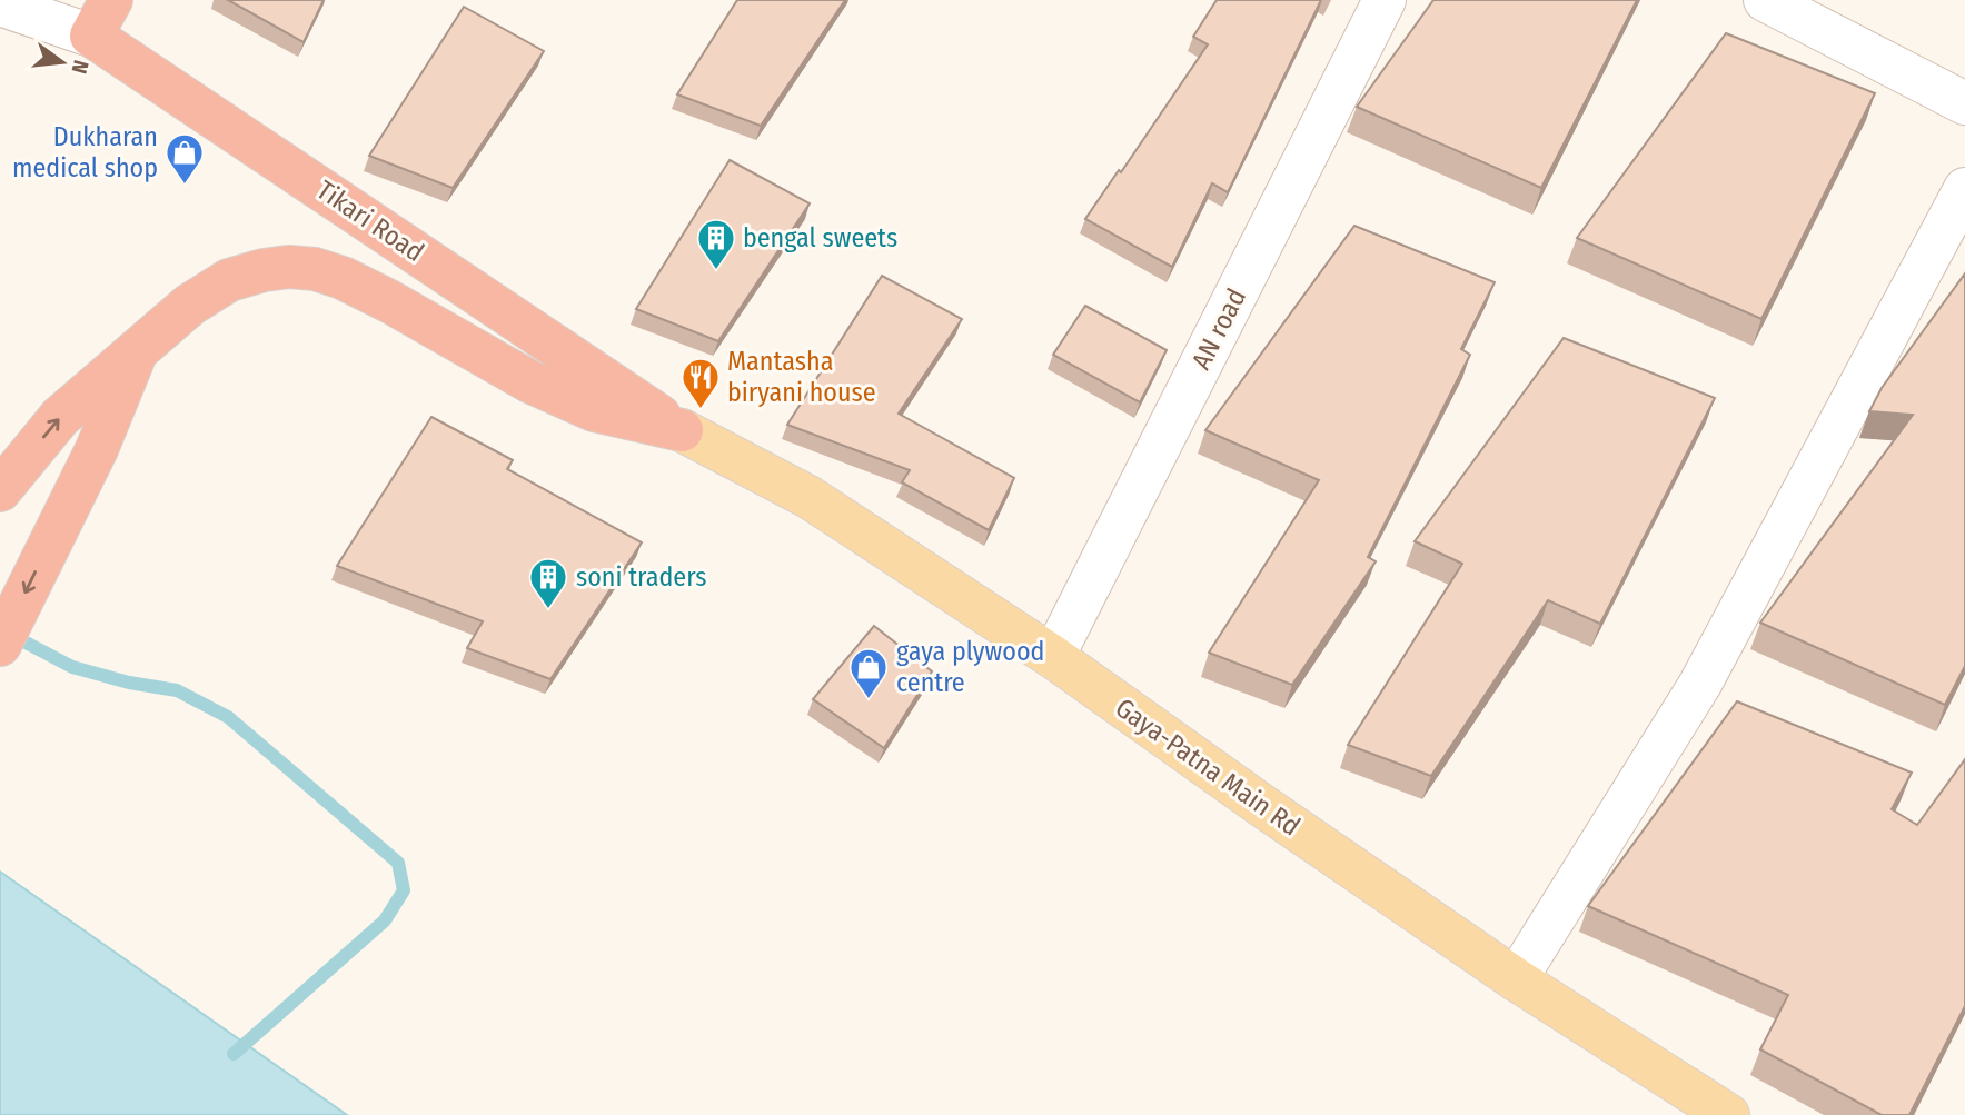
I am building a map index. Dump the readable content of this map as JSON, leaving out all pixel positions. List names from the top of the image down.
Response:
{
  "streets": {
    "highway": ["Tikari Road"],
    "main road": ["Gaya-Patna Main Rd"],
    "street": ["AN road"]
  },
  "crossings": [
    ["Tikari Road", "Gaya-Patna Main Rd"],
    ["AN road", "Gaya-Patna Main Rd"]
  ],
  "places": {
    "shop": ["Dukharan medical shop", "gaya plywood centre"],
    "building": ["bengal sweets", "soni traders"],
    "restaurant": ["Mantasha biryani house"]
  },
  "north": "right"
}
